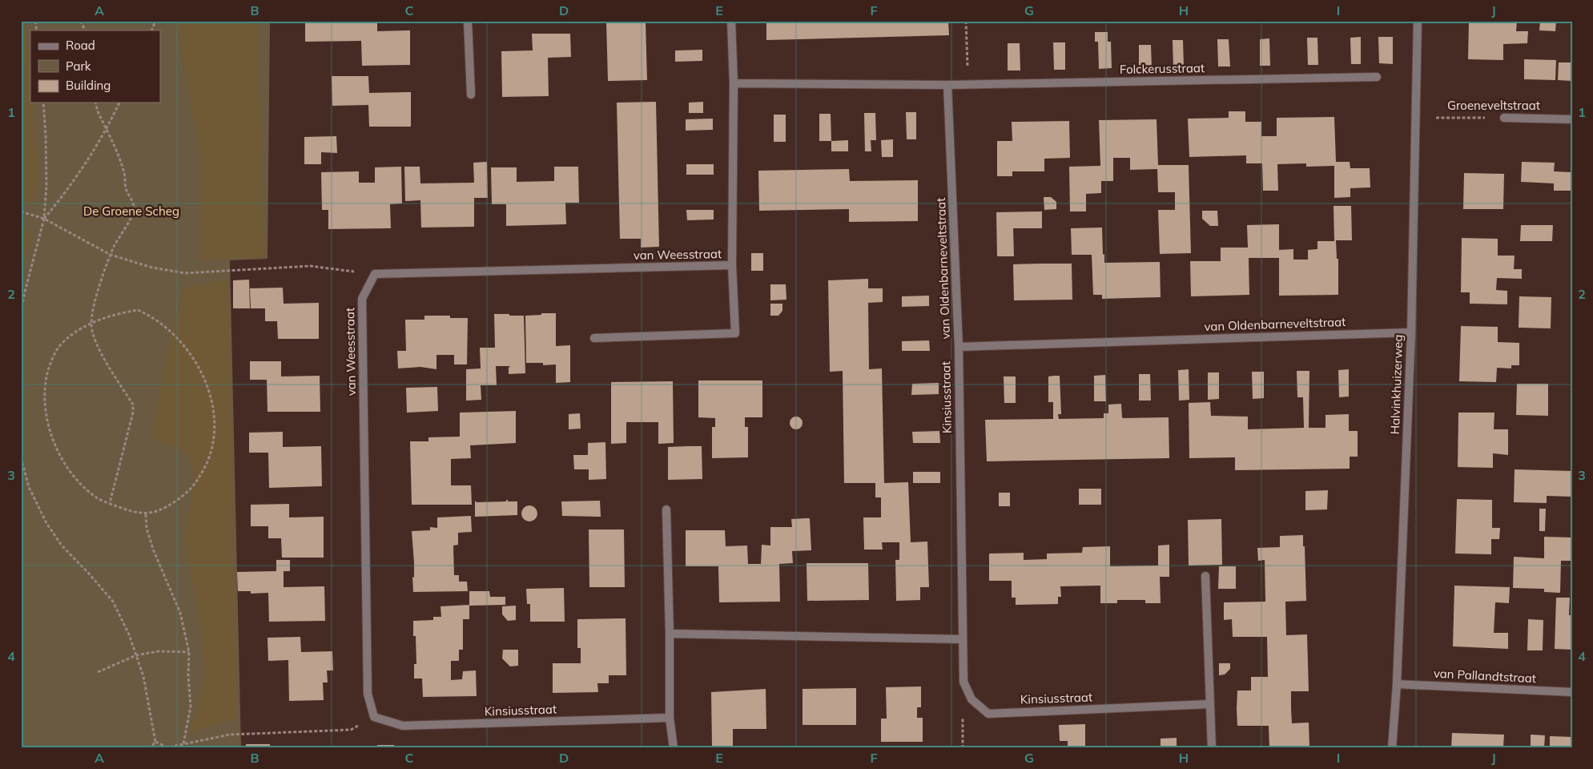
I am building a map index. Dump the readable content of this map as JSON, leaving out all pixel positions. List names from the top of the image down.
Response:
{
  "streets": {
    "street": [
      "Folckerusstraat",
      "Groeneveltstraat",
      "van Weesstraat",
      "van Oldenbarneveltstraat",
      "Halvinkhuizerweg",
      "Kinsiusstraat",
      "van Pallandtstraat"
    ]
  },
  "crossings": [
    ["Folckerusstraat", "van Oldenbarneveltstraat"],
    ["Groeneveltstraat", "Halvinkhuizerweg"],
    ["van Weesstraat", "Kinsiusstraat"],
    ["van Oldenbarneveltstraat", "Halvinkhuizerweg"],
    ["van Oldenbarneveltstraat", "Kinsiusstraat"],
    ["Halvinkhuizerweg", "van Pallandtstraat"]
  ],
  "parks": ["De Groene Scheg"],
  "legend": ["Road", "Park", "Building"],
  "grid": {
    "columns": [
      "A",
      "B",
      "C",
      "D",
      "E",
      "F",
      "G",
      "H",
      "I",
      "J"
    ],
    "rows": [
      "1",
      "2",
      "3",
      "4"
    ]
  }
}
